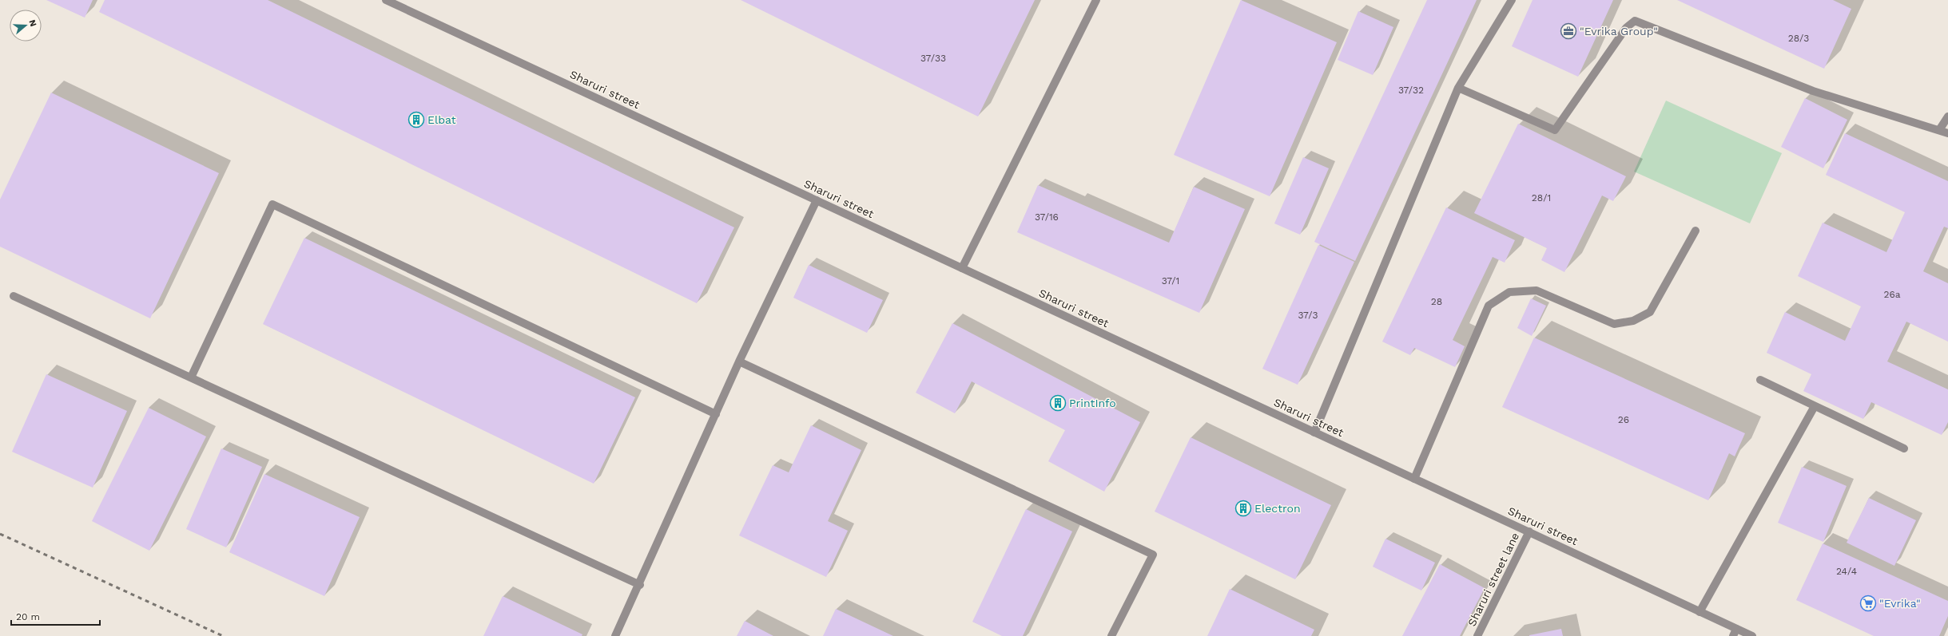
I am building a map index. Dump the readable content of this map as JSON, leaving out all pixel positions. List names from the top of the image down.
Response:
{
  "streets": {
    "street": ["Sharuri street", "Sharuri street lane"]
  },
  "crossings": [
    ["Sharuri street", "Sharuri street lane"]
  ],
  "places": {
    "office": ["\"Evrika Group\""],
    "building": ["Elbat", "PrintInfo", "Electron"],
    "supermarket": ["\"Evrika\""]
  },
  "house_numbers": [
    "28/3",
    "37/33",
    "37/32",
    "28/1",
    "37/16",
    "37/1",
    "26a",
    "28",
    "37/3",
    "26",
    "24/4"
  ],
  "scale_bar": "20 m",
  "north": "right"
}
